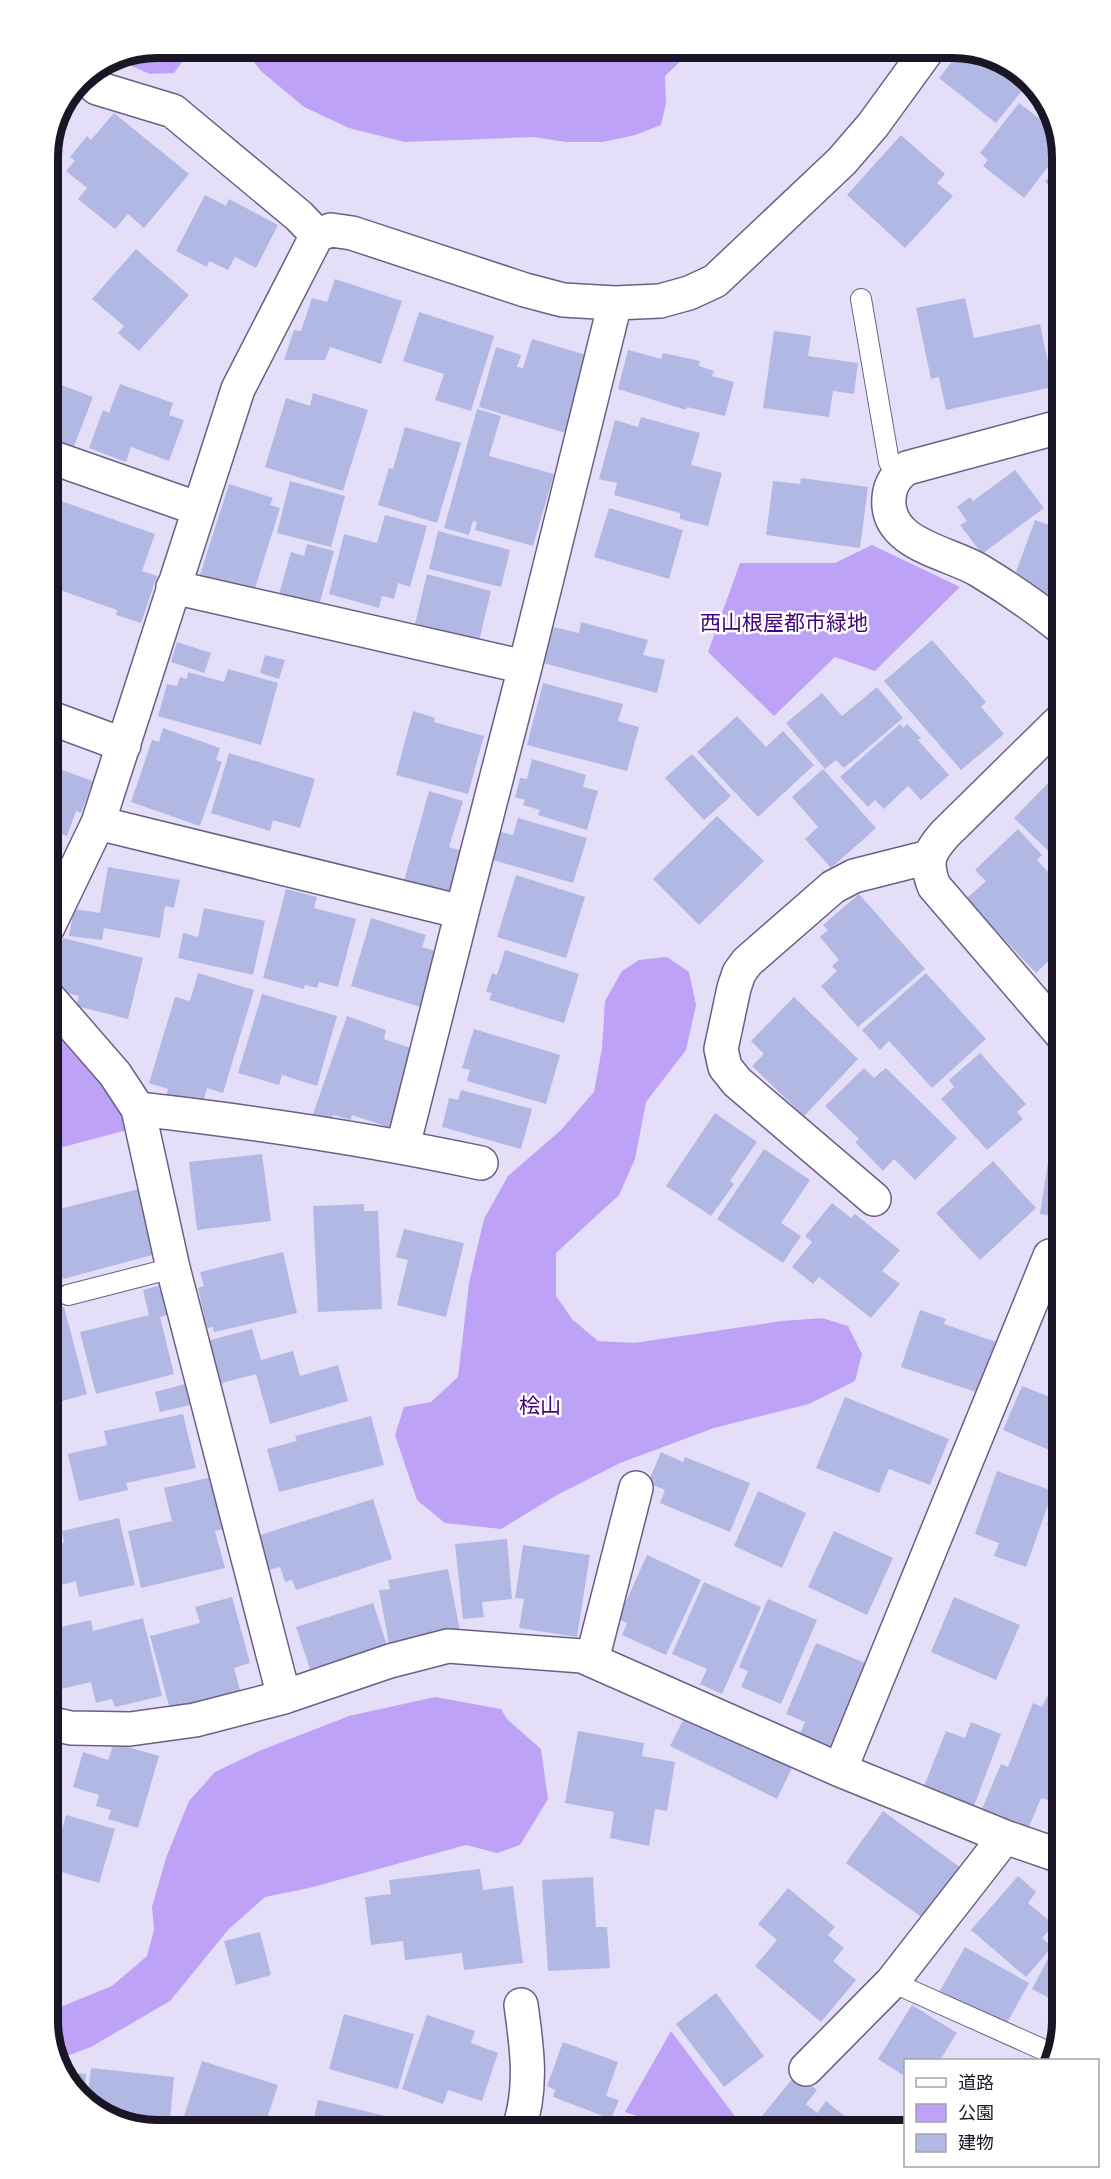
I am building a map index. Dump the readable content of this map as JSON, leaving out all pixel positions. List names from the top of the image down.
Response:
{
  "parks": ["西山根屋都市緑地", "桧山"],
  "legend": ["道路", "公園", "建物"]
}
